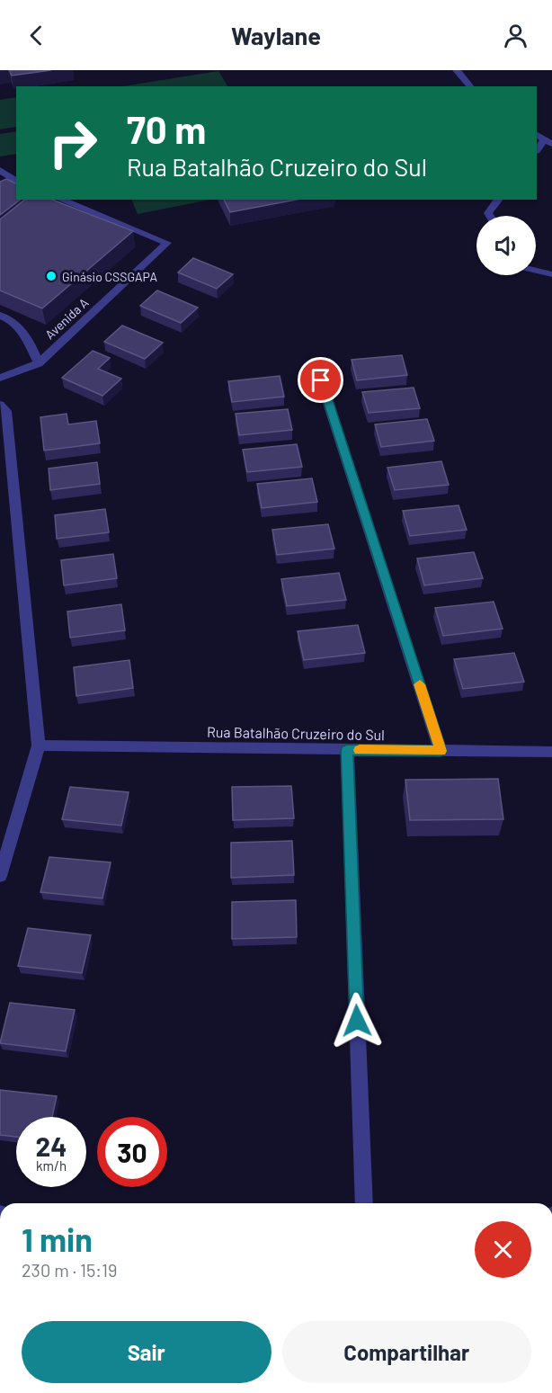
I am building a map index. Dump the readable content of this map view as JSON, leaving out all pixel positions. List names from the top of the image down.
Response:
{
  "streets": {
    "street": ["Avenida A", "Rua Batalhão Cruzeiro do Sul"]
  },
  "places": ["Ginásio CSSGAPA"],
  "page": {
    "header": "Waylane",
    "turn": ["70 m", "Rua Batalhão Cruzeiro do Sul"],
    "speed": "24 km/h",
    "limit": "30",
    "heading": ["1 min", "230 m · 15:19"],
    "buttons": ["Sair", "Compartilhar"]
  }
}
